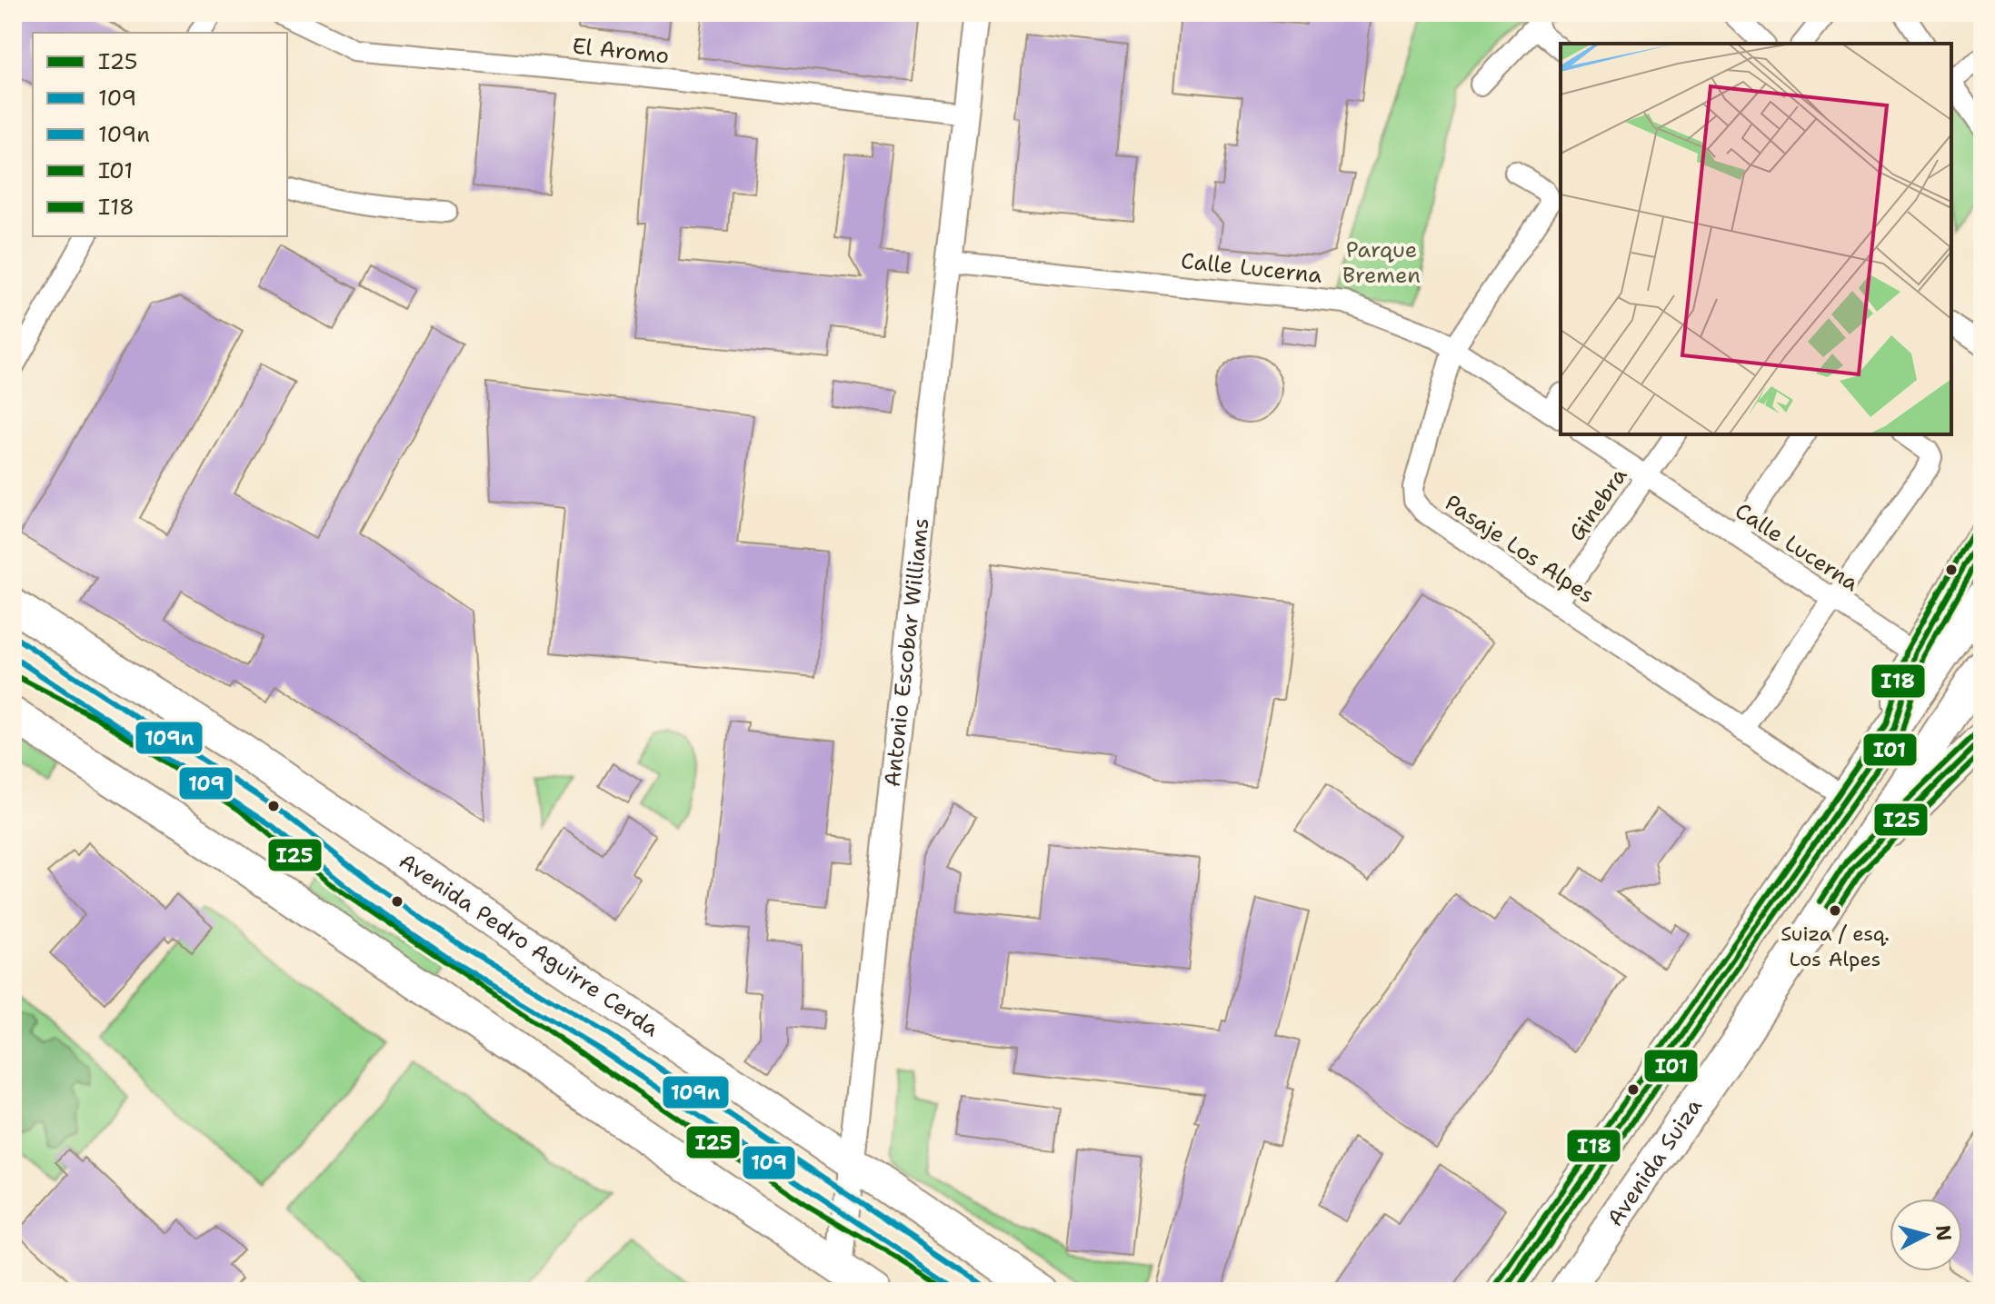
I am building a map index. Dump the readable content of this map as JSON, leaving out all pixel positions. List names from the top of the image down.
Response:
{
  "streets": {
    "main road": ["Avenida Pedro Aguirre Cerda", "Avenida Suiza"],
    "street": [
      "El Aromo",
      "Calle Lucerna",
      "Ginebra",
      "Pasaje Los Alpes",
      "Antonio Escobar Williams"
    ]
  },
  "crossings": [
    ["El Aromo", "Antonio Escobar Williams"],
    ["Calle Lucerna", "Ginebra"],
    ["Calle Lucerna", "Pasaje Los Alpes"],
    ["Calle Lucerna", "Antonio Escobar Williams"],
    ["Ginebra", "Pasaje Los Alpes"],
    ["Antonio Escobar Williams", "Avenida Pedro Aguirre Cerda"]
  ],
  "parks": ["Parque Bremen"],
  "places": ["Suiza / esq. Los Alpes"],
  "lines": [
    "transit line I18",
    "transit line I25",
    "transit line I01",
    "transit line 109n",
    "transit line 109"
  ],
  "legend": [
    "I25",
    "109",
    "109n",
    "I01",
    "I18"
  ],
  "north": "right"
}
